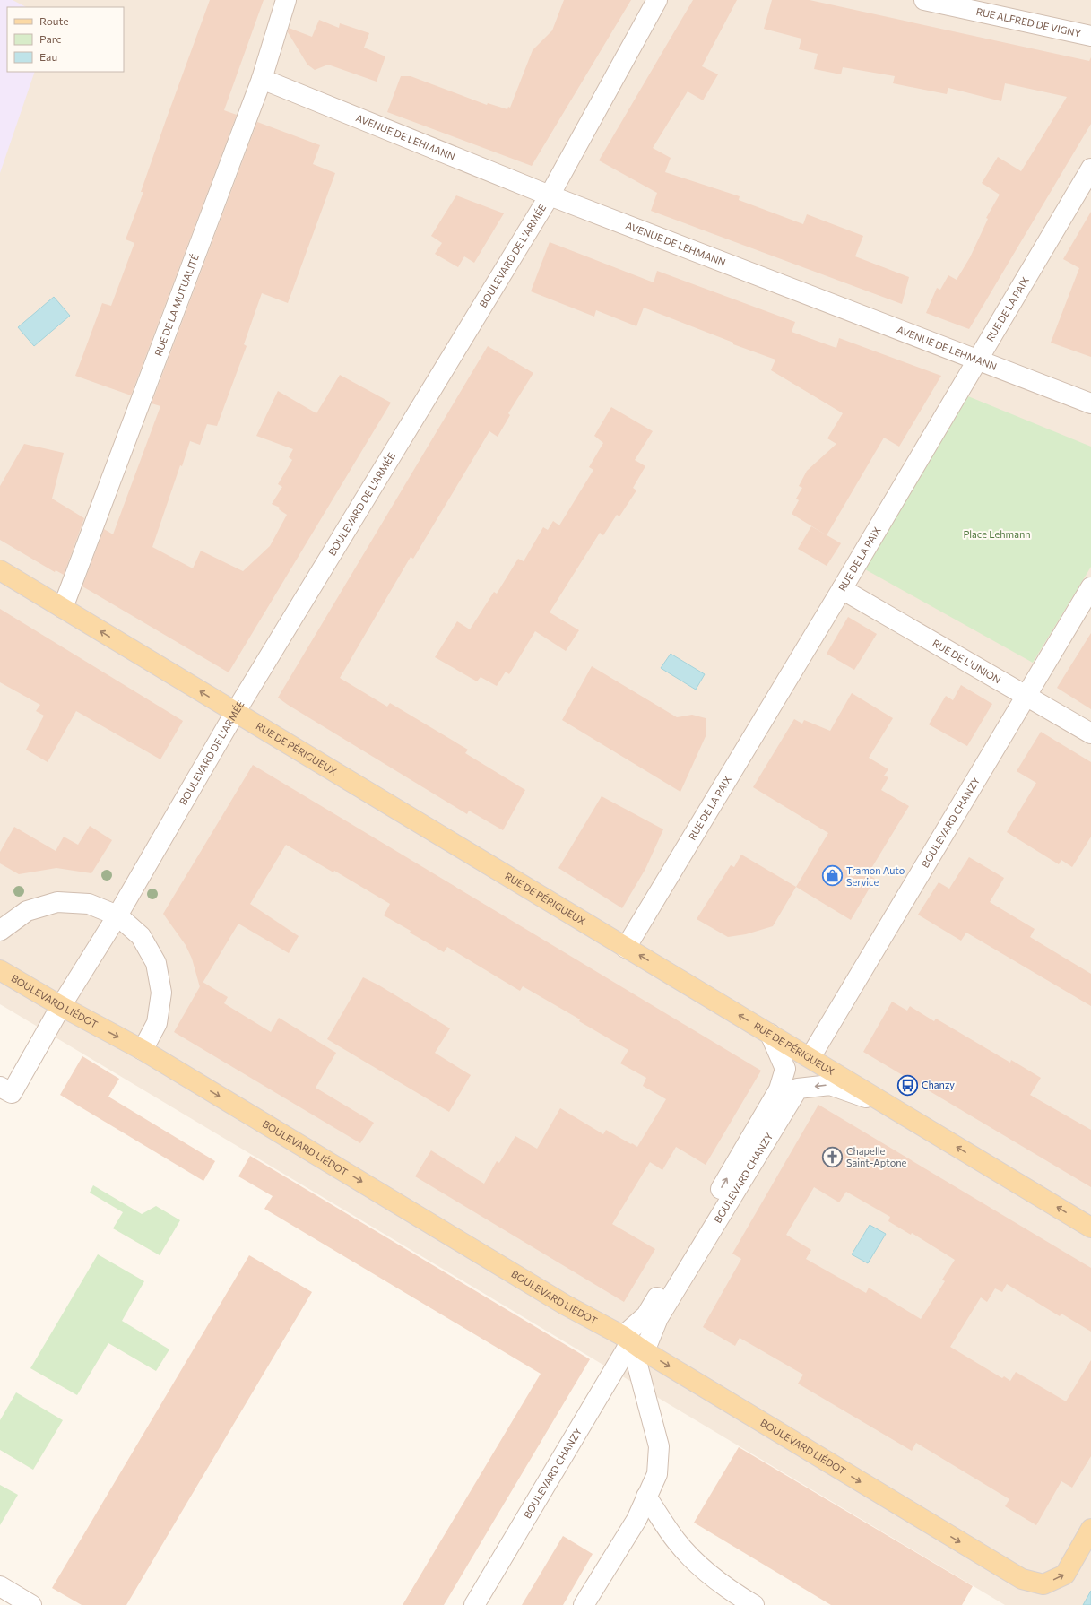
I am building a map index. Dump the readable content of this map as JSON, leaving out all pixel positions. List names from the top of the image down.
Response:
{
  "streets": {
    "main road": ["RUE DE PÉRIGUEUX", "BOULEVARD LIÉDOT"],
    "street": [
      "RUE ALFRED DE VIGNY",
      "AVENUE DE LEHMANN",
      "BOULEVARD DE L'ARMÉE",
      "RUE DE LA MUTUALITÉ",
      "RUE DE LA PAIX",
      "RUE DE L'UNION",
      "BOULEVARD CHANZY"
    ]
  },
  "crossings": [
    ["AVENUE DE LEHMANN", "BOULEVARD DE L'ARMÉE"],
    ["AVENUE DE LEHMANN", "RUE DE LA MUTUALITÉ"],
    ["AVENUE DE LEHMANN", "RUE DE LA PAIX"],
    ["BOULEVARD DE L'ARMÉE", "RUE DE PÉRIGUEUX"],
    ["BOULEVARD DE L'ARMÉE", "BOULEVARD LIÉDOT"],
    ["RUE DE LA MUTUALITÉ", "RUE DE PÉRIGUEUX"],
    ["RUE DE LA PAIX", "RUE DE L'UNION"],
    ["RUE DE LA PAIX", "RUE DE PÉRIGUEUX"],
    ["RUE DE L'UNION", "BOULEVARD CHANZY"],
    ["RUE DE PÉRIGUEUX", "BOULEVARD CHANZY"],
    ["BOULEVARD CHANZY", "BOULEVARD LIÉDOT"]
  ],
  "one_way": ["RUE DE PÉRIGUEUX", "BOULEVARD LIÉDOT"],
  "parks": ["Place Lehmann"],
  "places": {
    "shop": ["Tramon Auto Service"],
    "bus stop": ["Chanzy"],
    "church": ["Chapelle Saint-Aptone"]
  },
  "legend": ["Route", "Parc", "Eau"]
}
